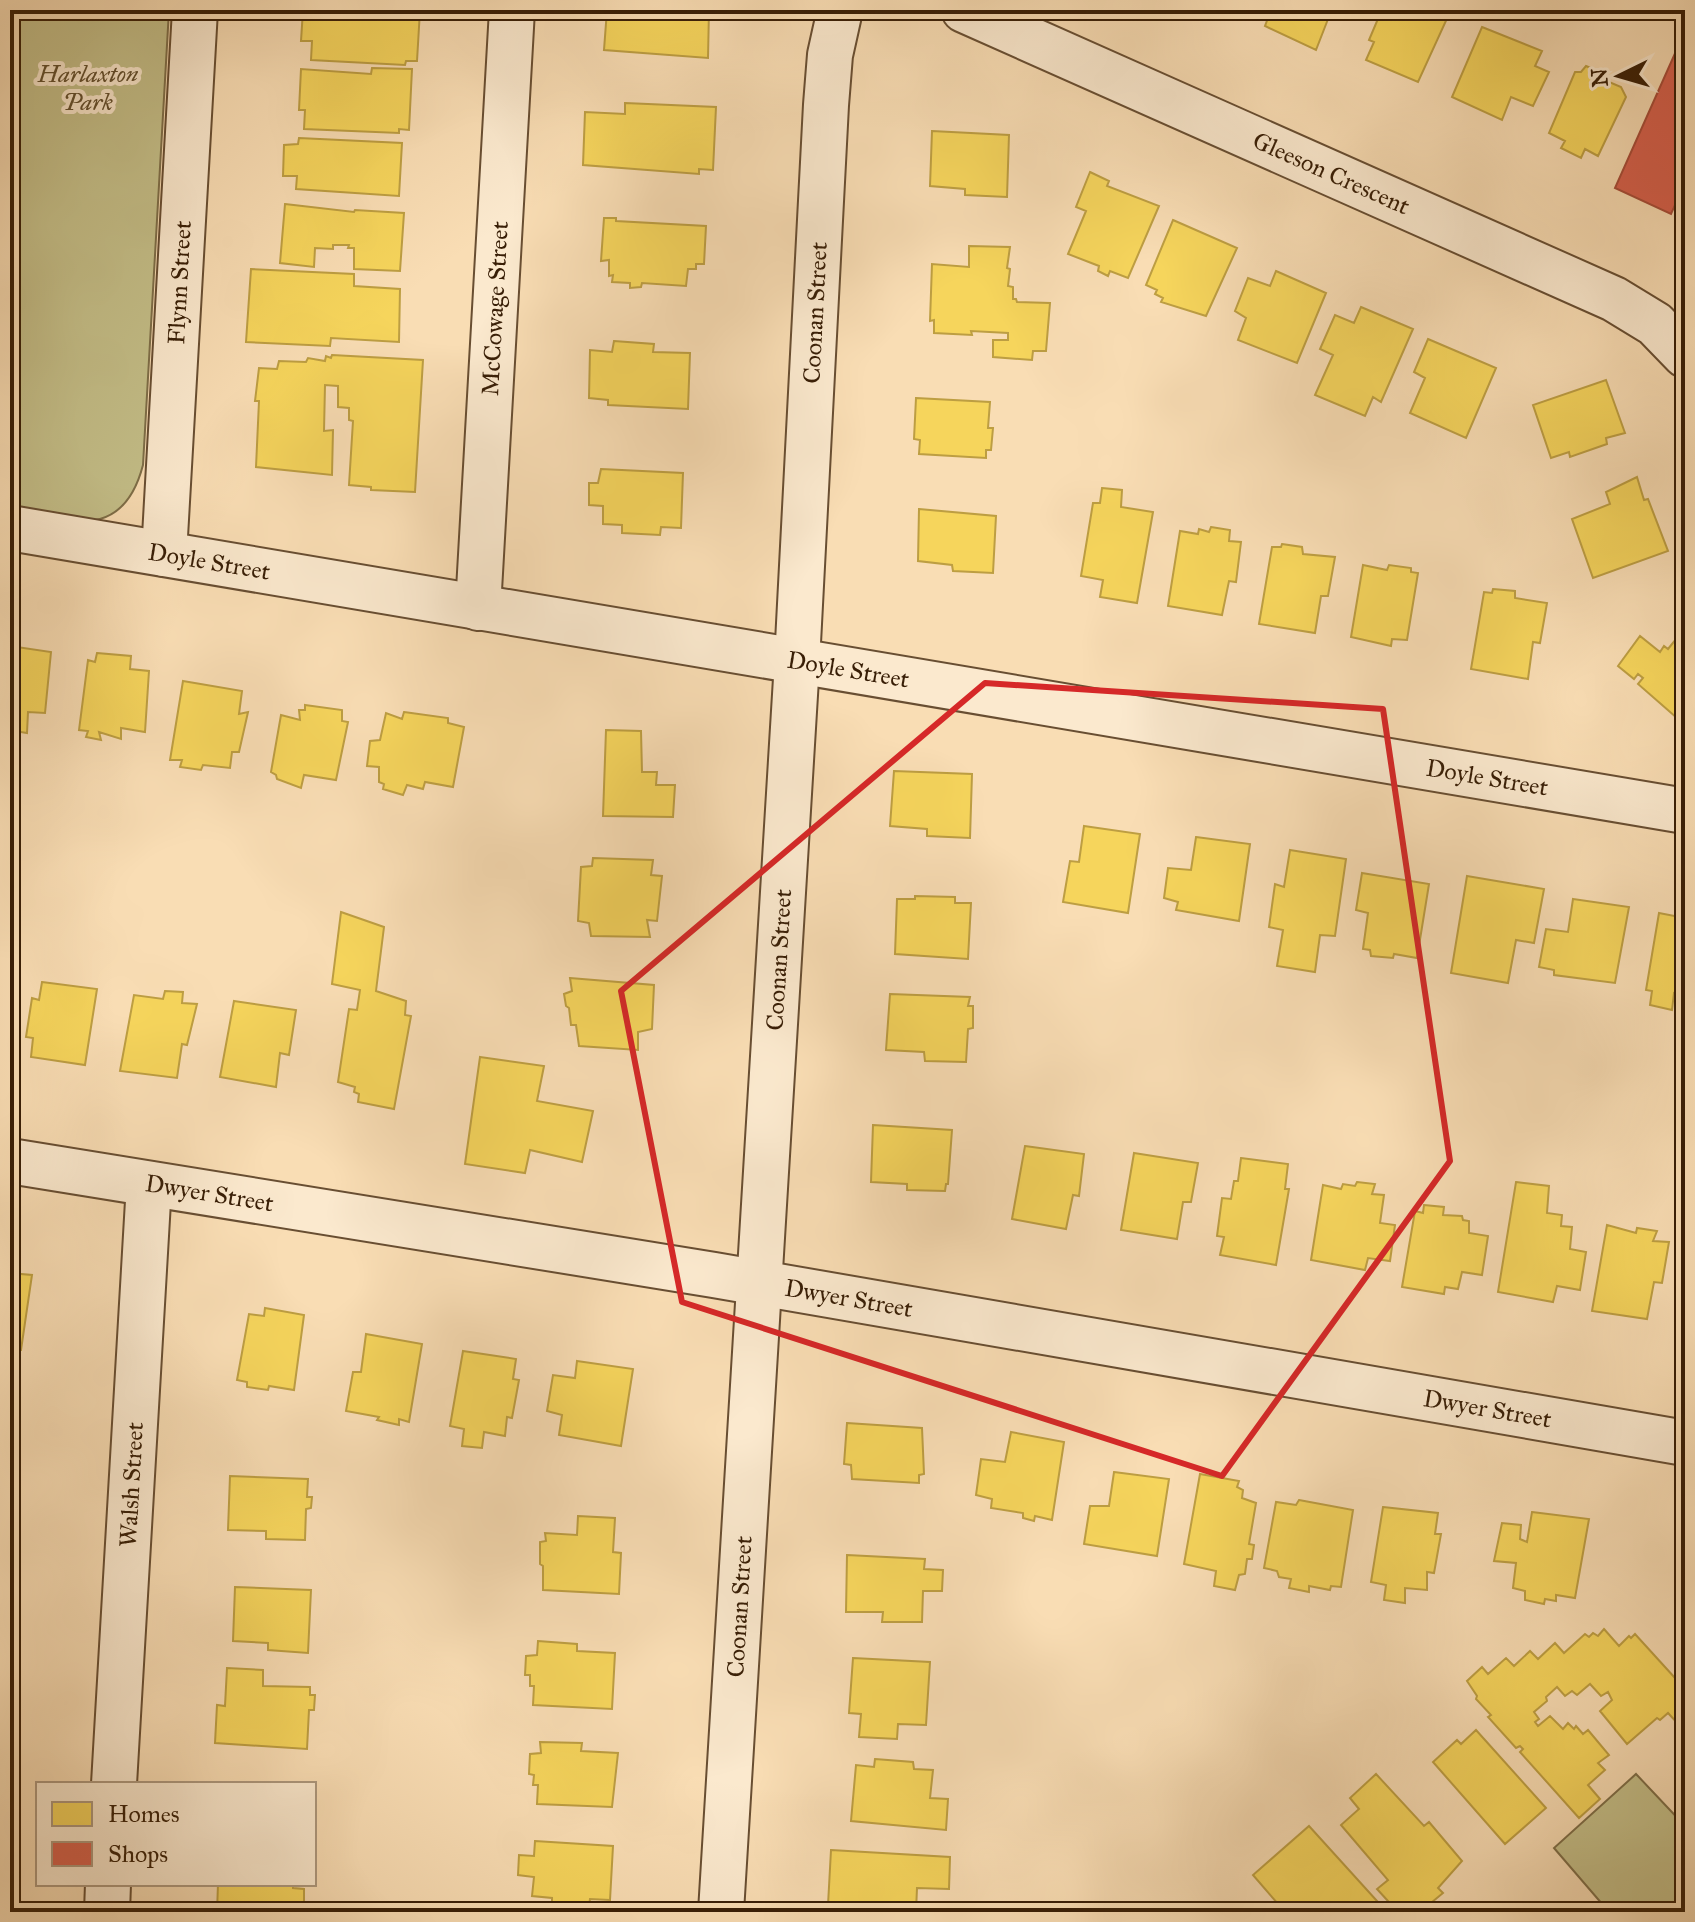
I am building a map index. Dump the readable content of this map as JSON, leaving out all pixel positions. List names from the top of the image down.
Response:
{
  "streets": {
    "street": [
      "Gleeson Crescent",
      "Flynn Street",
      "McCowage Street",
      "Coonan Street",
      "Doyle Street",
      "Dwyer Street",
      "Walsh Street"
    ]
  },
  "crossings": [
    ["Flynn Street", "Doyle Street"],
    ["McCowage Street", "Doyle Street"],
    ["Coonan Street", "Doyle Street"],
    ["Coonan Street", "Dwyer Street"],
    ["Dwyer Street", "Walsh Street"]
  ],
  "parks": ["Harlaxton Park"],
  "legend": ["Homes", "Shops"],
  "north": "left"
}
